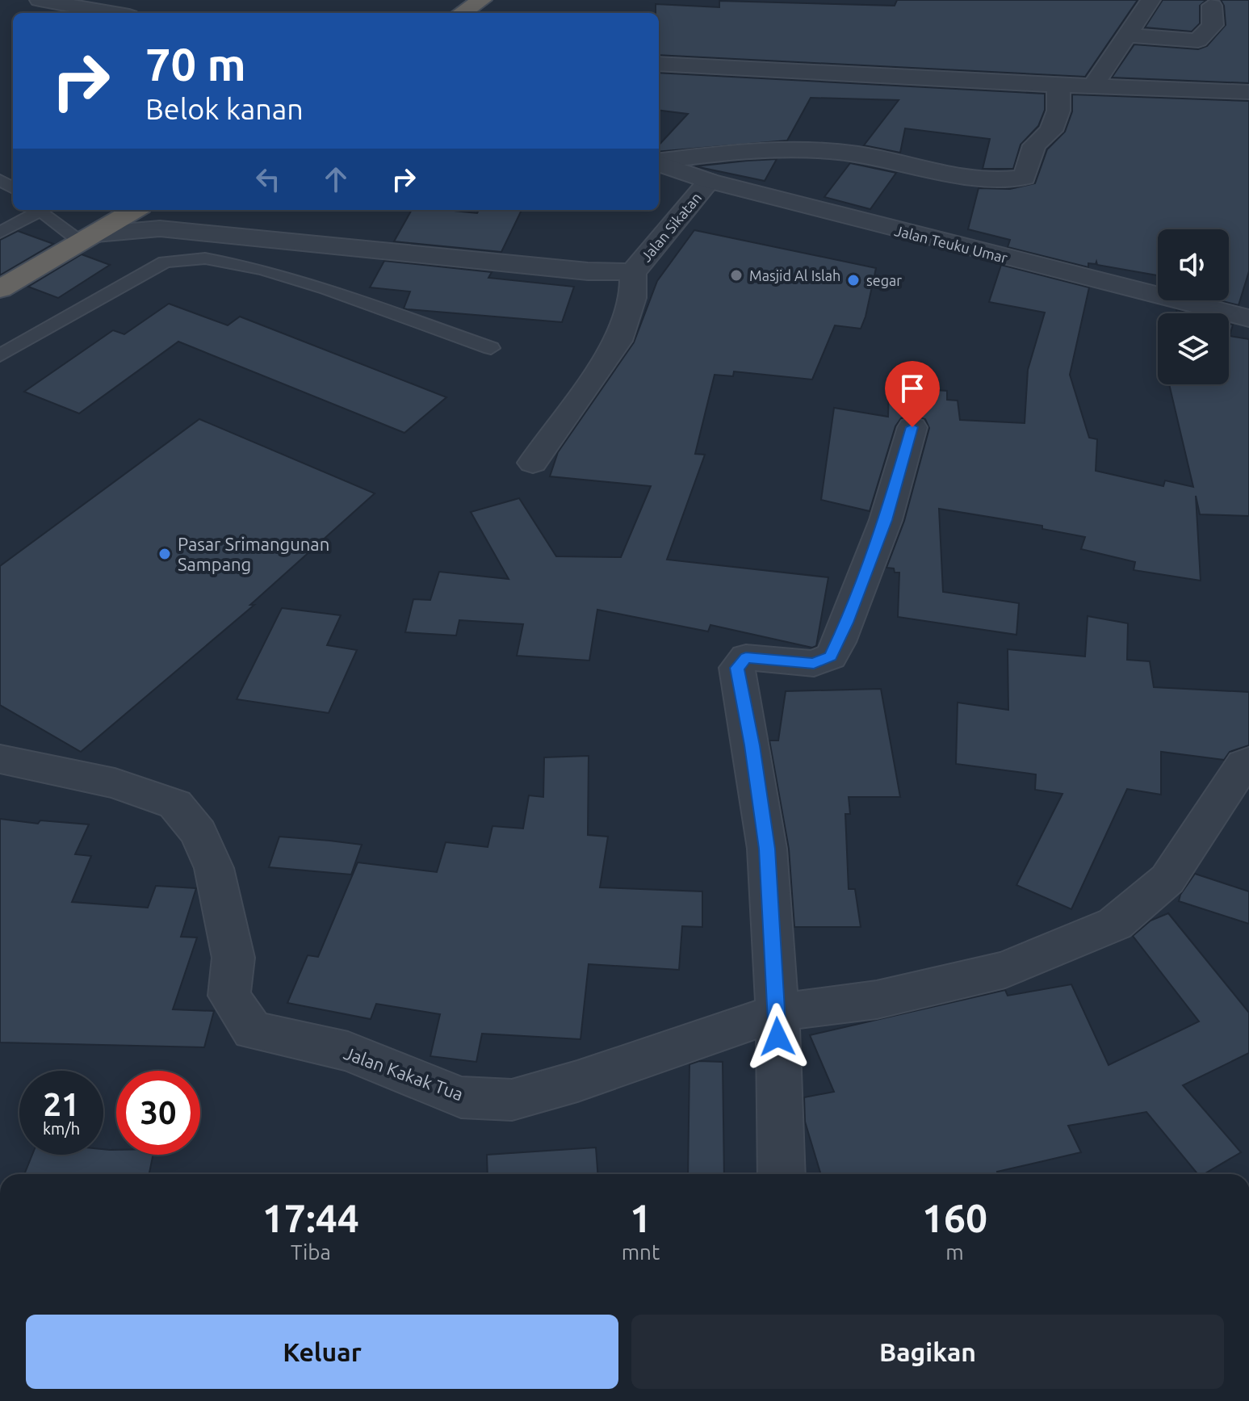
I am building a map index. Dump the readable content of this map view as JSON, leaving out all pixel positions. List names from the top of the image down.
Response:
{
  "streets": {
    "street": ["Jalan Sikatan", "Jalan Teuku Umar", "Jalan Kakak Tua"]
  },
  "crossings": [
    ["Jalan Sikatan", "Jalan Teuku Umar"]
  ],
  "places": ["Masjid Al Islah", "segar", "Pasar Srimangunan Sampang"],
  "page": {
    "turn": ["70 m", "Belok kanan"],
    "speed": "21 km/h",
    "limit": "30",
    "eta": [
      "17:44",
      "Tiba",
      "1",
      "mnt",
      "160",
      "m"
    ],
    "buttons": ["Keluar", "Bagikan"]
  }
}
